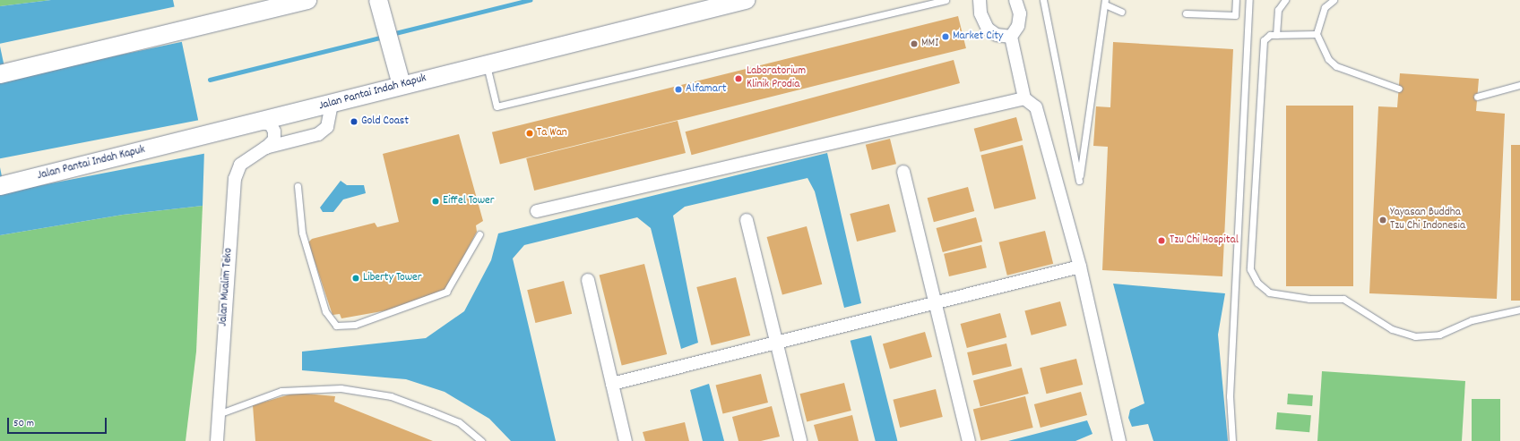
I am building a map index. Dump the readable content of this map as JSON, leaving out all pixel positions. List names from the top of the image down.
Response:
{
  "streets": {
    "main road": ["Jalan Pantai Indah Kapuk"],
    "street": ["Jalan Mualim Teko"]
  },
  "crossings": [
    ["Jalan Pantai Indah Kapuk", "Jalan Mualim Teko"]
  ],
  "places": [
    "Market City",
    "MMI",
    "Laboratorium Klinik Prodia",
    "Alfamart",
    "Gold Coast",
    "Ta Wan",
    "Eiffel Tower",
    "Yayasan Buddha Tzu Chi Indonesia",
    "Tzu Chi Hospital",
    "Liberty Tower"
  ],
  "scale_bar": "50 m"
}
